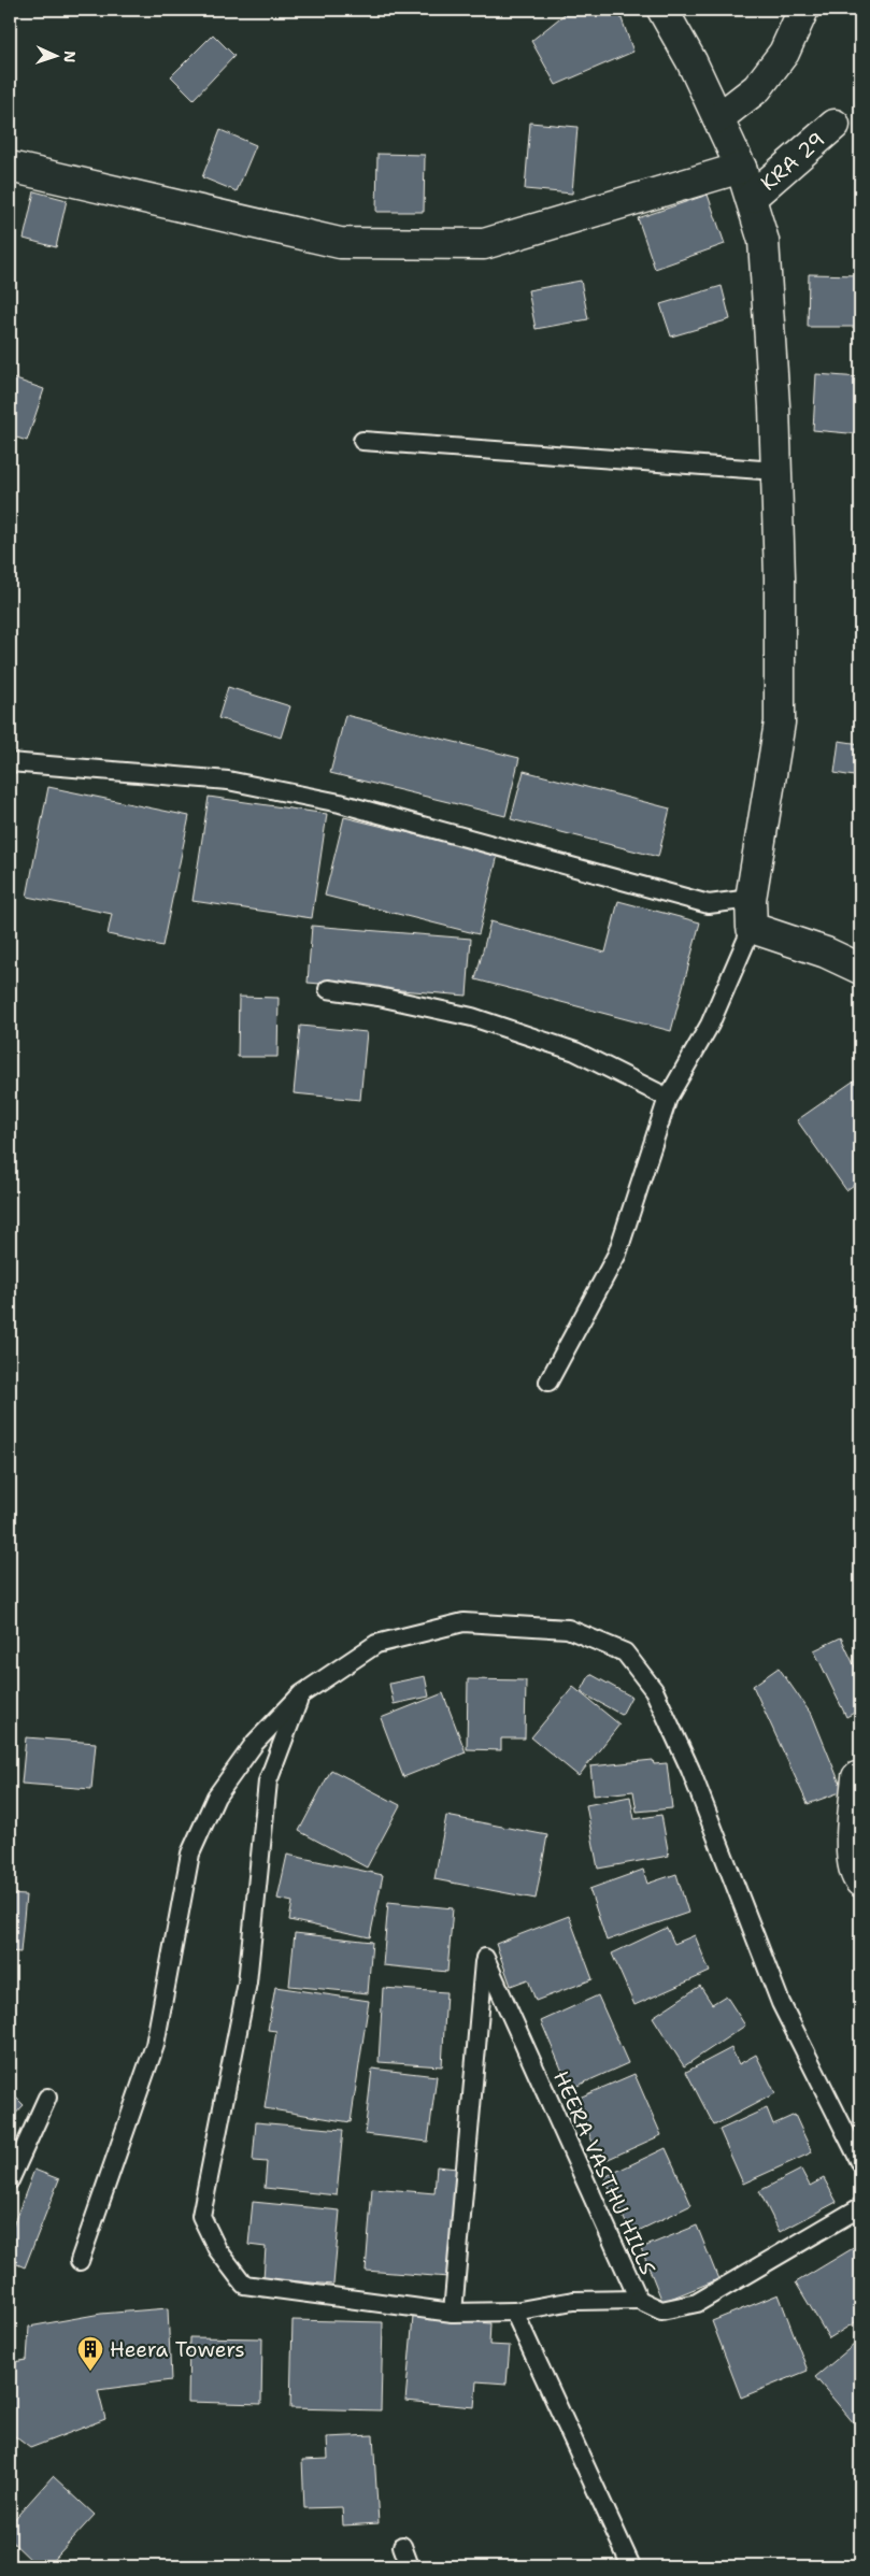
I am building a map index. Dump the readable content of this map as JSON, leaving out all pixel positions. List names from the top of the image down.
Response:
{
  "streets": {
    "street": ["KRA 29"],
    "lane": ["HEERA VASTHU HILLS"]
  },
  "places": {
    "building": ["Heera Towers"]
  },
  "north": "right"
}
